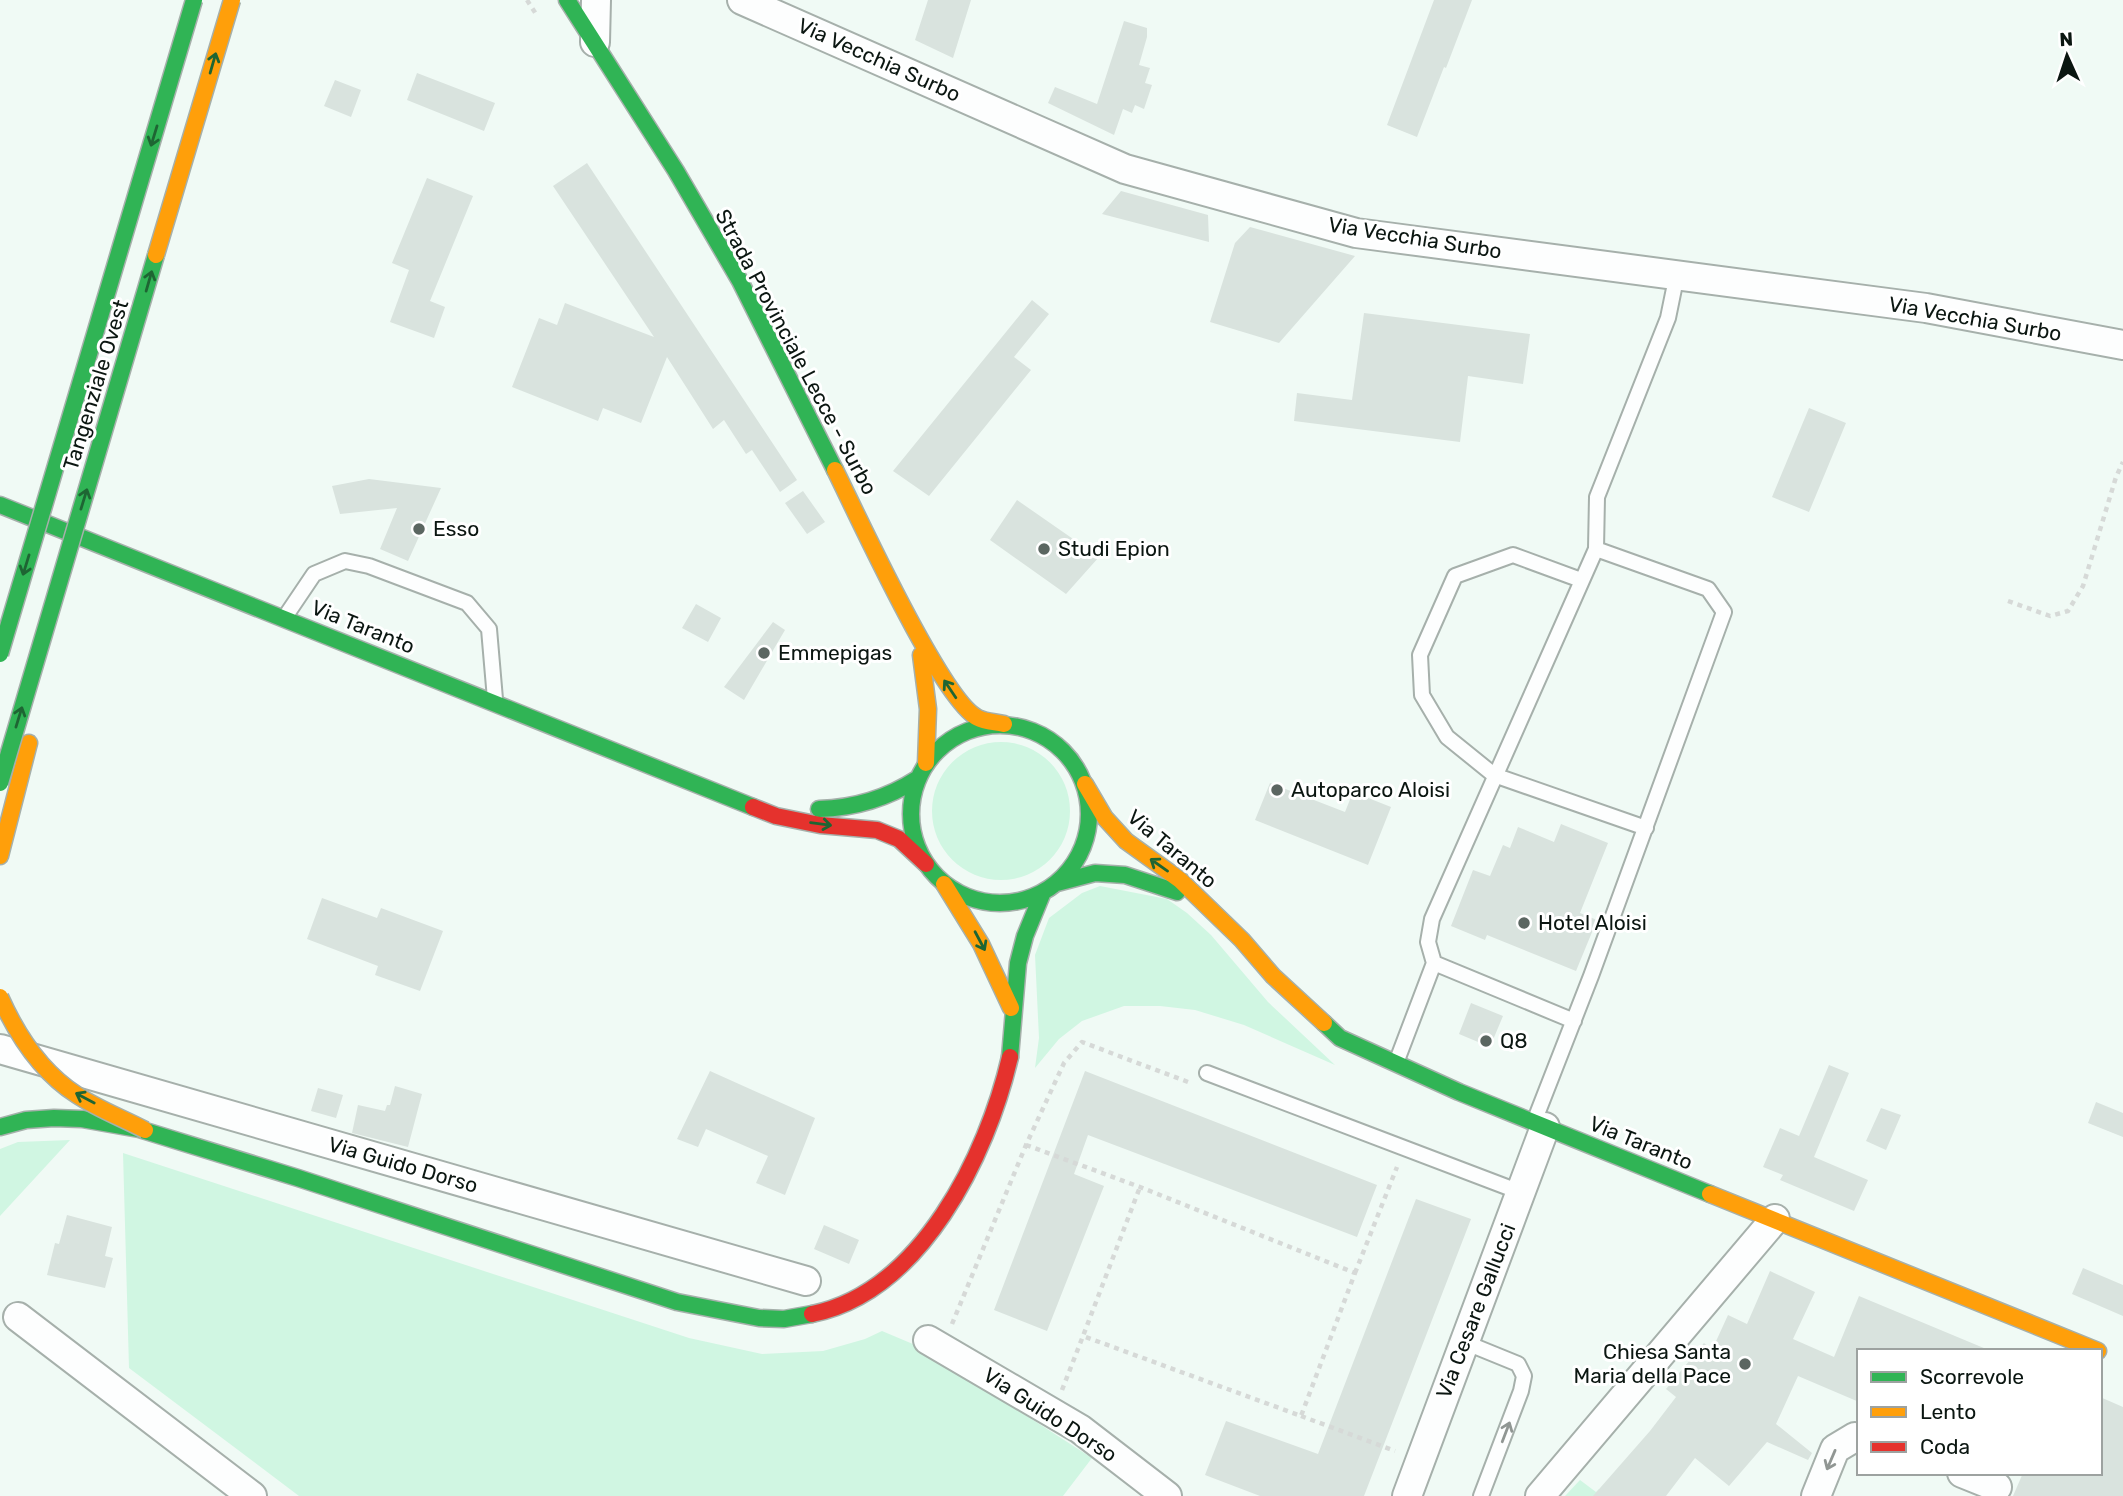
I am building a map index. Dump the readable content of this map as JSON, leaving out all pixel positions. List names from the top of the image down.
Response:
{
  "streets": {
    "main road": ["Strada Provinciale Lecce - Surbo", "Tangenziale Ovest", "Via Taranto"],
    "street": ["Via Vecchia Surbo", "Via Guido Dorso", "Via Cesare Gallucci"]
  },
  "crossings": [
    ["Strada Provinciale Lecce - Surbo", "Via Taranto"],
    ["Via Taranto", "Via Cesare Gallucci"]
  ],
  "places": [
    "Esso",
    "Studi Epion",
    "Emmepigas",
    "Autoparco Aloisi",
    "Hotel Aloisi",
    "Q8",
    "Chiesa Santa Maria della Pace"
  ],
  "legend": ["Scorrevole", "Lento", "Coda"],
  "north": "top"
}
